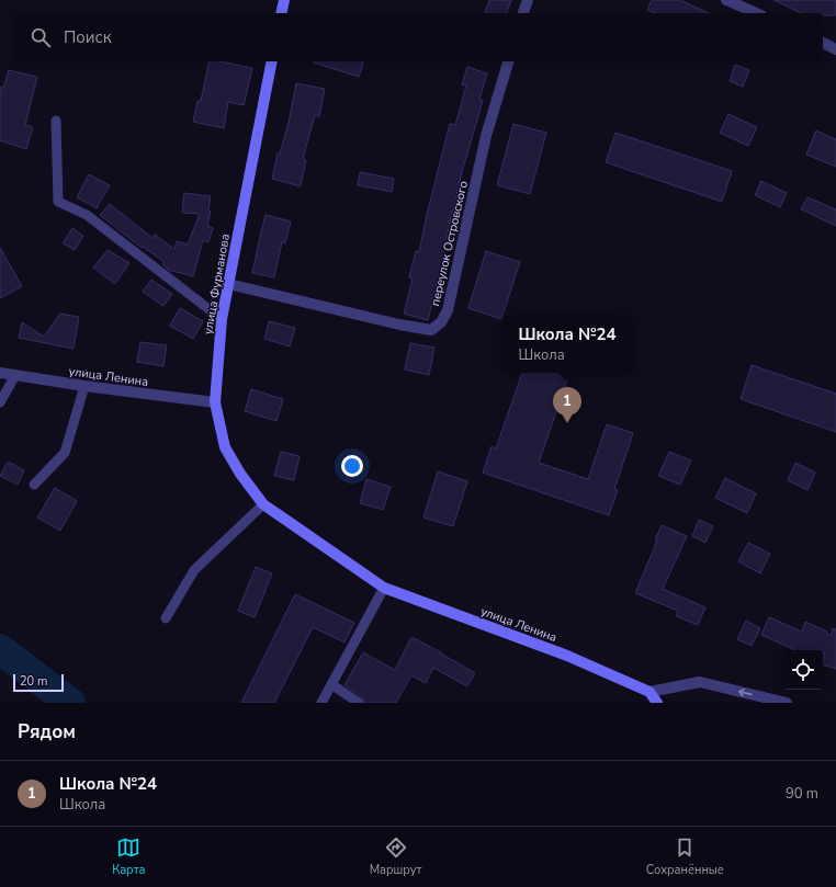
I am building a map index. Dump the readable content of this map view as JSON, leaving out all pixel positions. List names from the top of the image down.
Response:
{
  "streets": {
    "main road": ["улица Фурманова", "улица Ленина"],
    "street": ["переулок Островского"]
  },
  "crossings": [
    ["переулок Островского", "улица Фурманова"],
    ["улица Фурманова", "улица Ленина"]
  ],
  "scale_bar": "20 m",
  "page": {
    "search": "Поиск",
    "popup": ["Школа №24", "Школа"],
    "pins": "1",
    "scale": "20 m",
    "heading": "Рядом",
    "list": [
      {
        "mark": "1",
        "name": "Школа №24",
        "note": "Школа",
        "value": "90 m"
      }
    ],
    "nav": ["Карта", "Маршрут", "Сохранённые"]
  }
}
